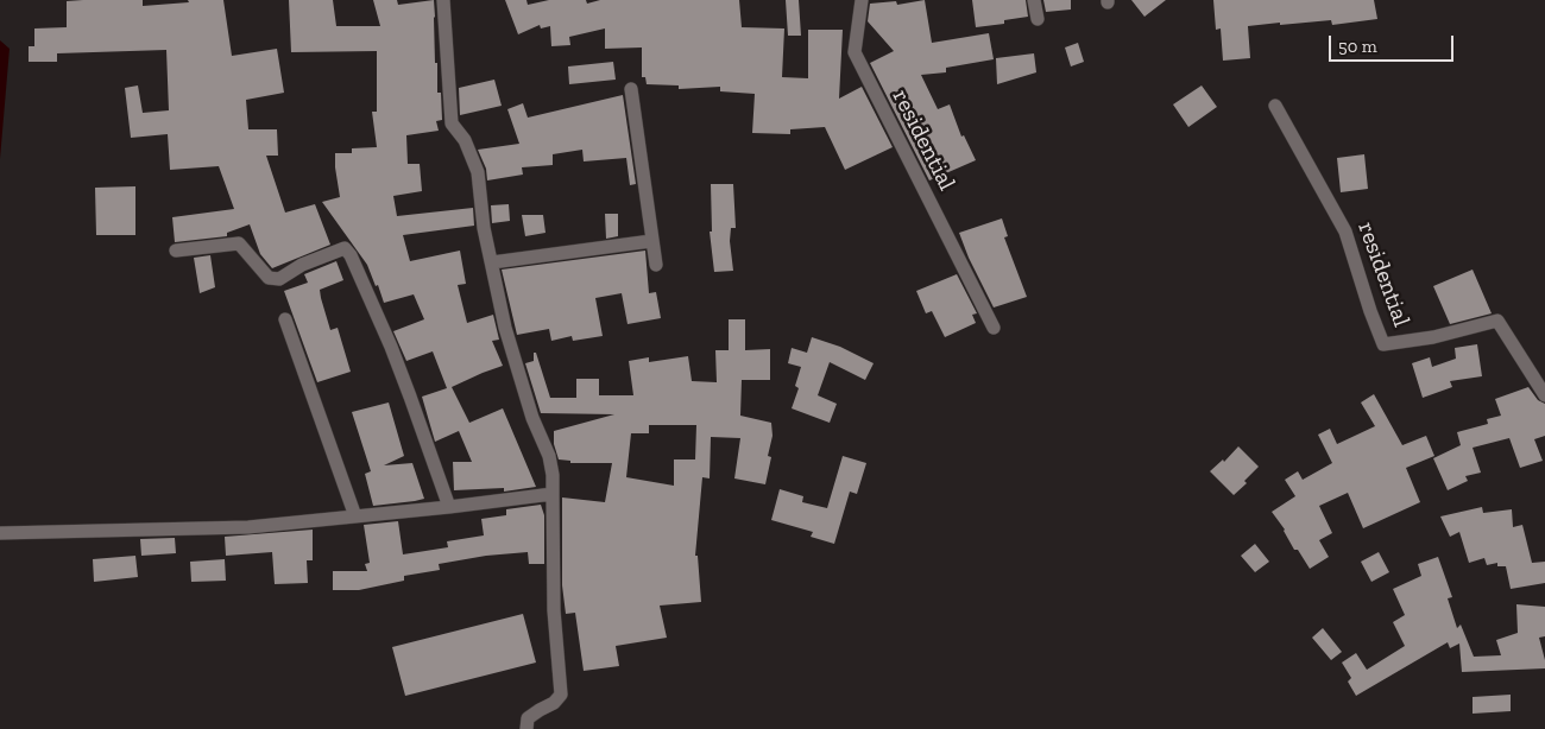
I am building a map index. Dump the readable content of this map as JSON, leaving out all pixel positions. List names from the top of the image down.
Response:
{
  "streets": {
    "street": ["residential"]
  },
  "scale_bar": "50 m"
}
